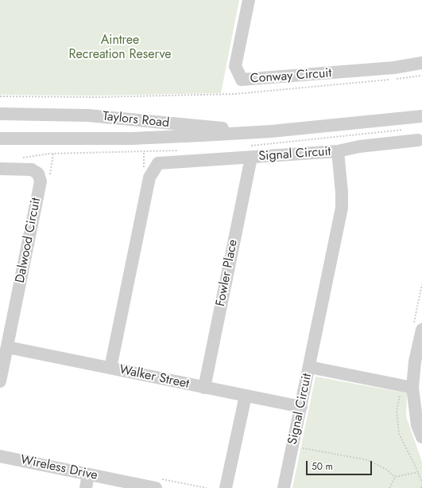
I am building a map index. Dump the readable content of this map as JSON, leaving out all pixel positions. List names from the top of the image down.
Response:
{
  "streets": {
    "street": [
      "Conway Circuit",
      "Taylors Road",
      "Signal Circuit",
      "Dalwood Circuit",
      "Fowler Place",
      "Walker Street",
      "Wireless Drive"
    ]
  },
  "crossings": [
    ["Signal Circuit", "Fowler Place"],
    ["Signal Circuit", "Walker Street"],
    ["Dalwood Circuit", "Walker Street"],
    ["Fowler Place", "Walker Street"]
  ],
  "parks": ["Aintree Recreation Reserve"],
  "scale_bar": "50 m"
}
